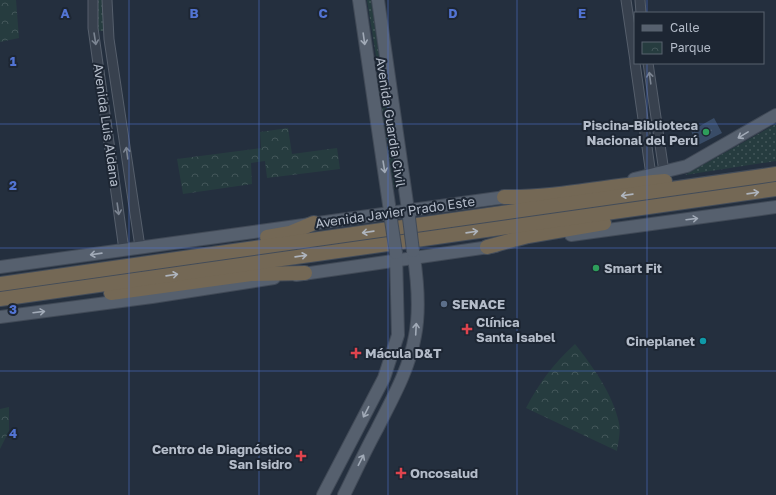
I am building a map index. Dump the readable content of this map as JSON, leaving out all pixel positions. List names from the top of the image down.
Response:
{
  "streets": {
    "highway": ["Avenida Javier Prado Este"],
    "main road": ["Avenida Guardia Civil"],
    "street": ["Avenida Luis Aldana"]
  },
  "crossings": [
    ["Avenida Guardia Civil", "Avenida Javier Prado Este"],
    ["Avenida Luis Aldana", "Avenida Javier Prado Este"]
  ],
  "places": {
    "other": [
      "Piscina-Biblioteca Nacional del Perú",
      "Smart Fit",
      "SENACE",
      "Cineplanet"
    ],
    "health": [
      "Clínica Santa Isabel",
      "Mácula D&T",
      "Centro de Diagnóstico San Isidro",
      "Oncosalud"
    ]
  },
  "legend": ["Calle", "Parque"],
  "grid": {
    "columns": [
      "A",
      "B",
      "C",
      "D",
      "E"
    ],
    "rows": [
      "1",
      "2",
      "3",
      "4"
    ]
  }
}
